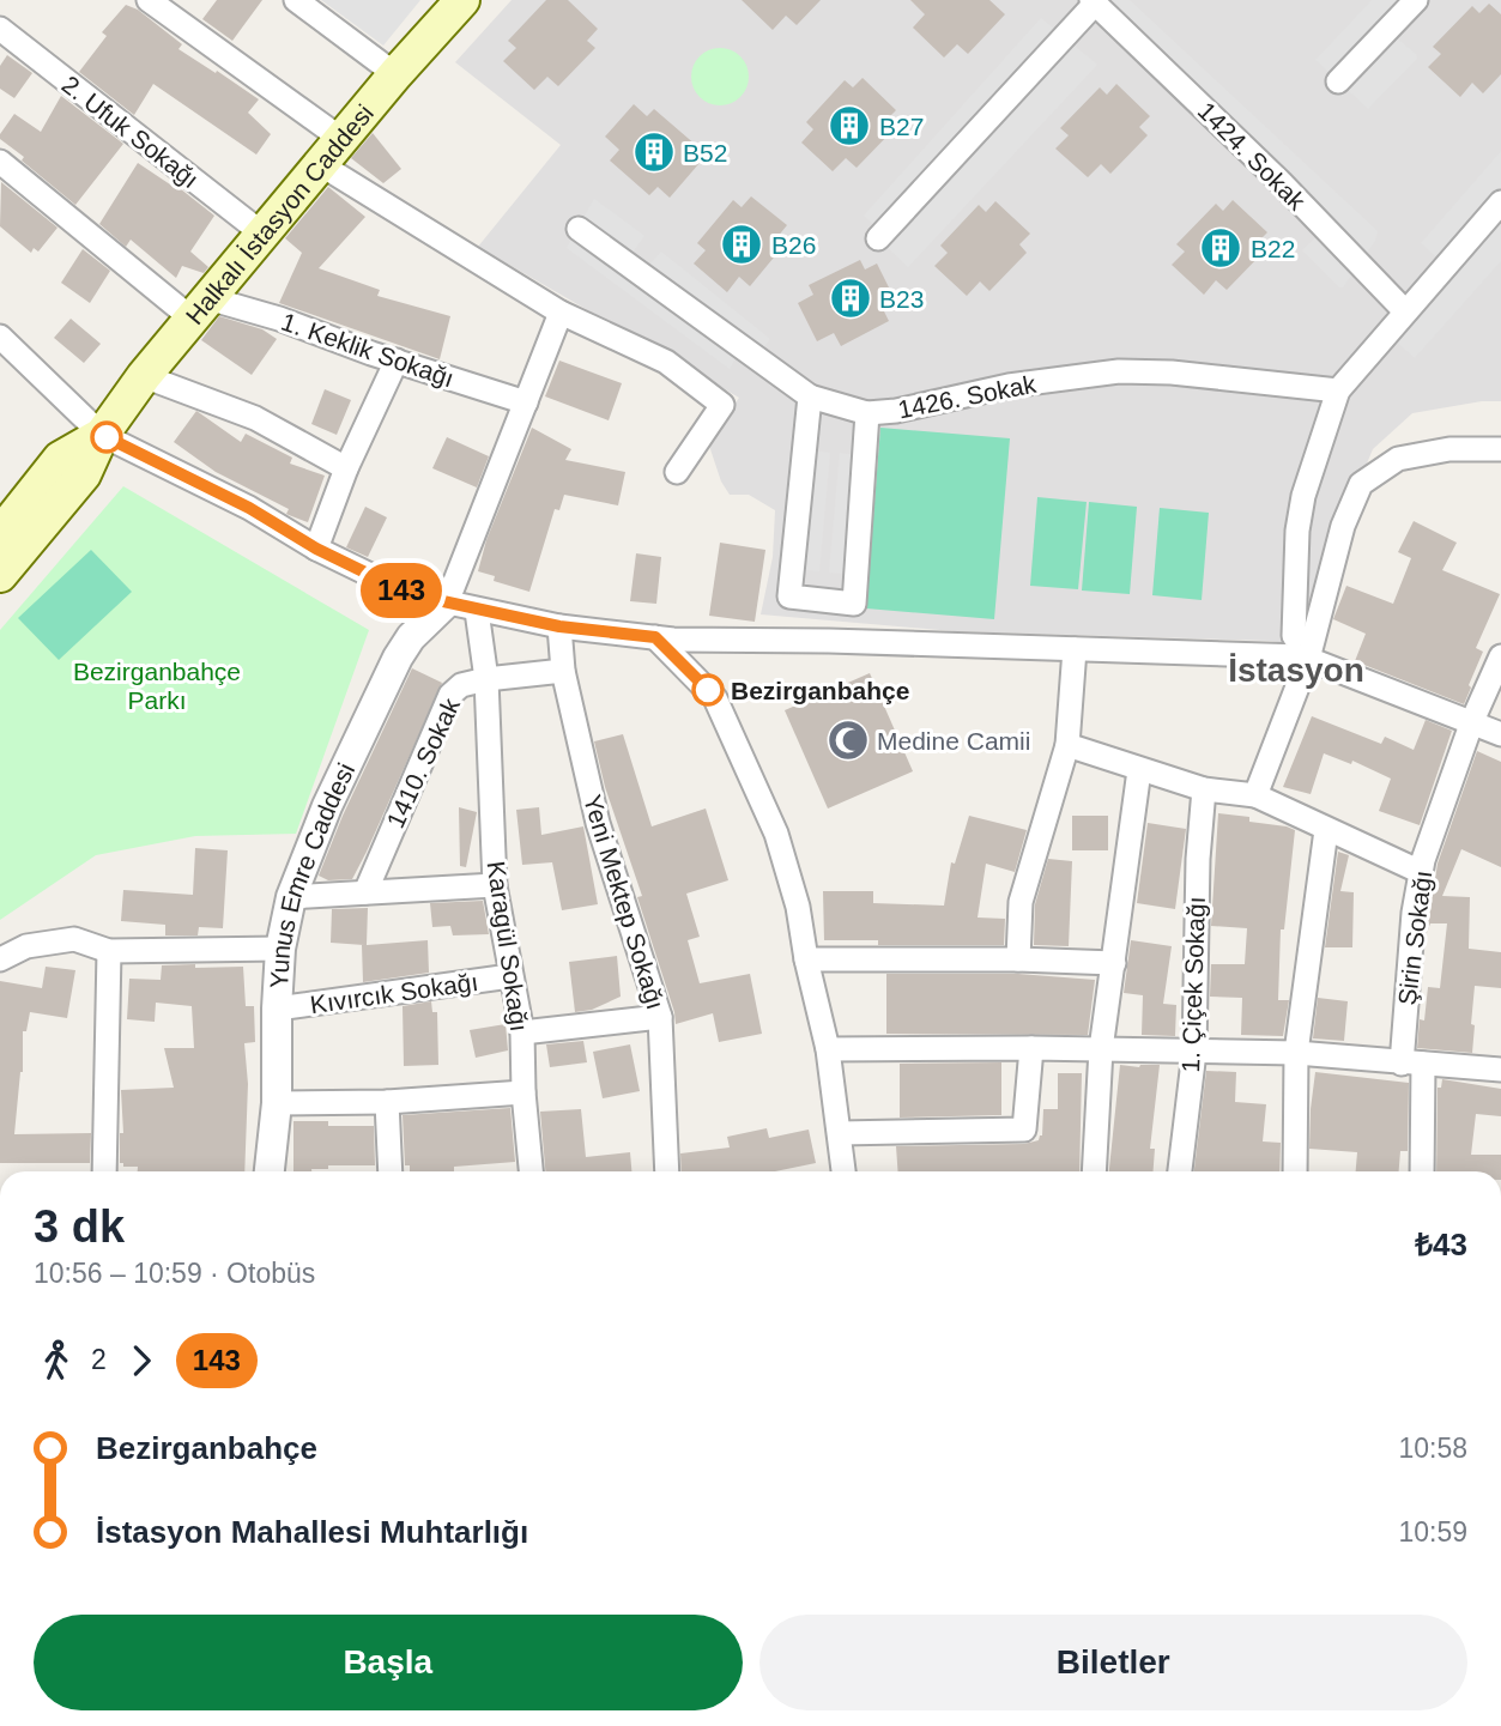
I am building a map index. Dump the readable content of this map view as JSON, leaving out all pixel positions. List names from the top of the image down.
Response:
{
  "streets": {
    "main road": ["Halkalı İstasyon Caddesi"],
    "street": [
      "2. Ufuk Sokağı",
      "1424. Sokak",
      "1. Keklik Sokağı",
      "1426. Sokak",
      "1410. Sokak",
      "Yunus Emre Caddesi",
      "Yeni Mektep Sokağı",
      "Şirin Sokağı",
      "Karagül Sokağı",
      "1. Çiçek Sokağı",
      "Kıvırcık Sokağı"
    ]
  },
  "crossings": [
    ["2. Ufuk Sokağı", "Halkalı İstasyon Caddesi"],
    ["Halkalı İstasyon Caddesi", "1. Keklik Sokağı"],
    ["1410. Sokak", "Yeni Mektep Sokağı"],
    ["1410. Sokak", "Karagül Sokağı"],
    ["Yunus Emre Caddesi", "Kıvırcık Sokağı"],
    ["Karagül Sokağı", "Kıvırcık Sokağı"]
  ],
  "districts": ["İstasyon"],
  "parks": ["Bezirganbahçe Parkı"],
  "places": {
    "building": [
      "B27",
      "B52",
      "B26",
      "B22",
      "B23"
    ],
    "other": ["Bezirganbahçe"],
    "mosque": ["Medine Camii"]
  },
  "lines": ["bus line 143"],
  "page": {
    "on_map": "143",
    "heading": ["3 dk", "10:56 – 10:59 · Otobüs", "₺43"],
    "legs": ["2", "143"],
    "list": [
      {
        "name": "Bezirganbahçe",
        "value": "10:58"
      },
      {
        "name": "İstasyon Mahallesi Muhtarlığı",
        "value": "10:59"
      }
    ],
    "buttons": ["Başla", "Biletler"]
  }
}
